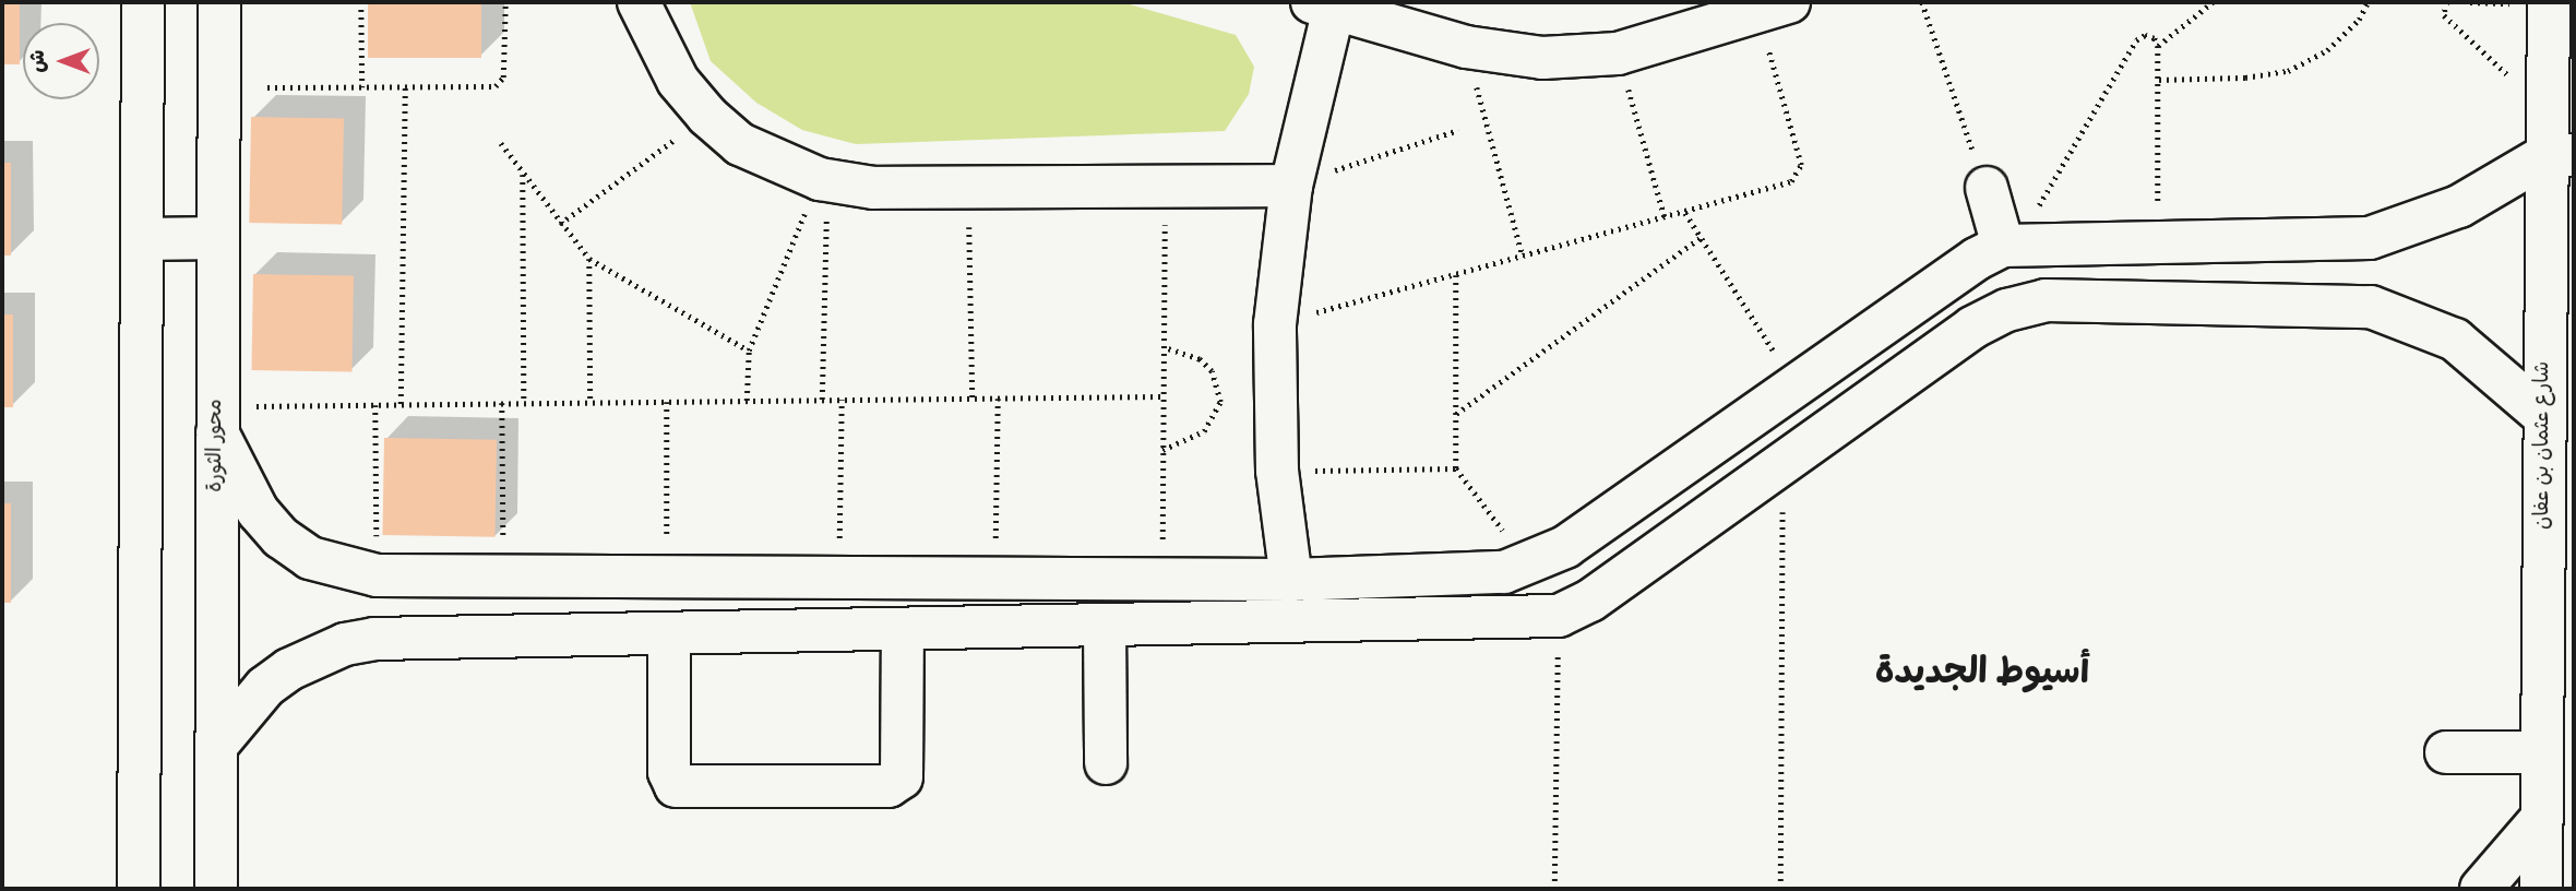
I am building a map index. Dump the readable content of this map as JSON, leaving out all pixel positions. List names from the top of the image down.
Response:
{
  "streets": {
    "street": ["محور الثورة", "شارع عثمان بن عفان"]
  },
  "districts": ["أسيوط الجديدة"],
  "north": "left"
}
